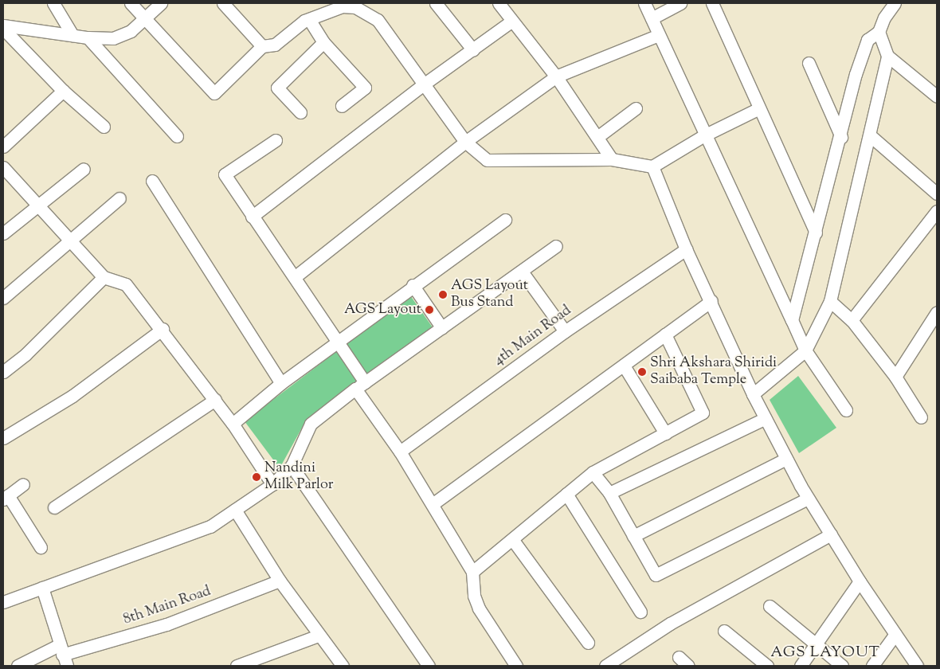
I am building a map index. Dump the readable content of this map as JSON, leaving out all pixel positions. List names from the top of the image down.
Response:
{
  "streets": {
    "street": ["4th Main Road", "8th Main Road"]
  },
  "districts": ["AGS LAYOUT"],
  "places": [
    "AGS Layout Bus Stand",
    "AGS Layout",
    "Shri Akshara Shiridi Saibaba Temple",
    "Nandini Milk Parlor"
  ]
}
